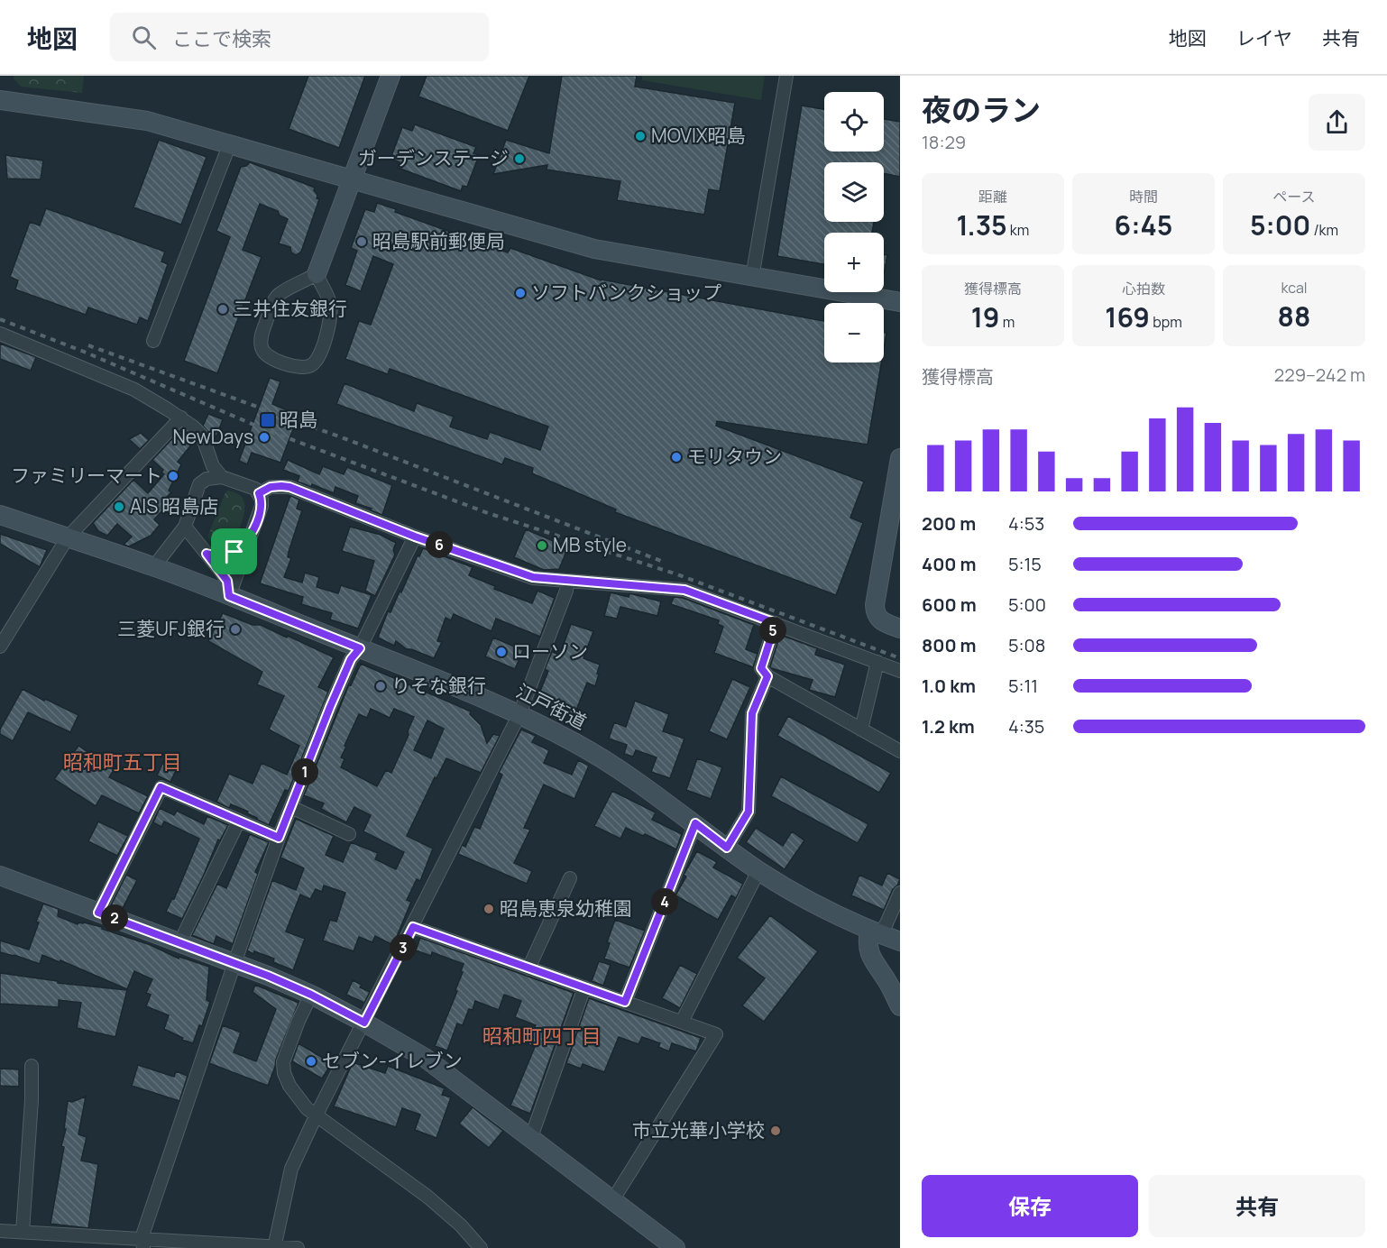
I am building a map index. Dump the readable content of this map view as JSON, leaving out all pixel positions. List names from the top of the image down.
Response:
{
  "streets": {
    "street": ["江戸街道"]
  },
  "districts": ["昭和町五丁目", "昭和町四丁目"],
  "places": {
    "other": [
      "MOVIX昭島",
      "ガーデンステージ",
      "昭島駅前郵便局",
      "ソフトバンクショップ",
      "三井住友銀行",
      "NewDays",
      "モリタウン",
      "ファミリーマート",
      "AIS 昭島店",
      "MB style",
      "三菱UFJ銀行",
      "ローソン",
      "りそな銀行",
      "昭島恵泉幼稚園",
      "セブン-イレブン",
      "市立光華小学校"
    ],
    "transit": ["昭島"]
  },
  "page": {
    "header": "地図",
    "search": "ここで検索",
    "nav": ["地図", "レイヤ", "共有"],
    "heading": ["夜のラン", "18:29"],
    "map_buttons": ["+", "−"],
    "stats": [
      ["距離", "1.35 km"],
      ["時間", "6:45"],
      ["ペース", "5:00 /km"],
      ["獲得標高", "19 m"],
      ["心拍数", "169 bpm"],
      ["kcal", "88"]
    ],
    "chart": ["獲得標高", "229–242 m"],
    "list": [
      {
        "name": "200 m",
        "note": "4:53"
      },
      {
        "name": "400 m",
        "note": "5:15"
      },
      {
        "name": "600 m",
        "note": "5:00"
      },
      {
        "name": "800 m",
        "note": "5:08"
      },
      {
        "name": "1.0 km",
        "note": "5:11"
      },
      {
        "name": "1.2 km",
        "note": "4:35"
      }
    ],
    "pins": [
      "6",
      "5",
      "1",
      "4",
      "2",
      "3"
    ],
    "buttons": ["保存", "共有"]
  }
}
